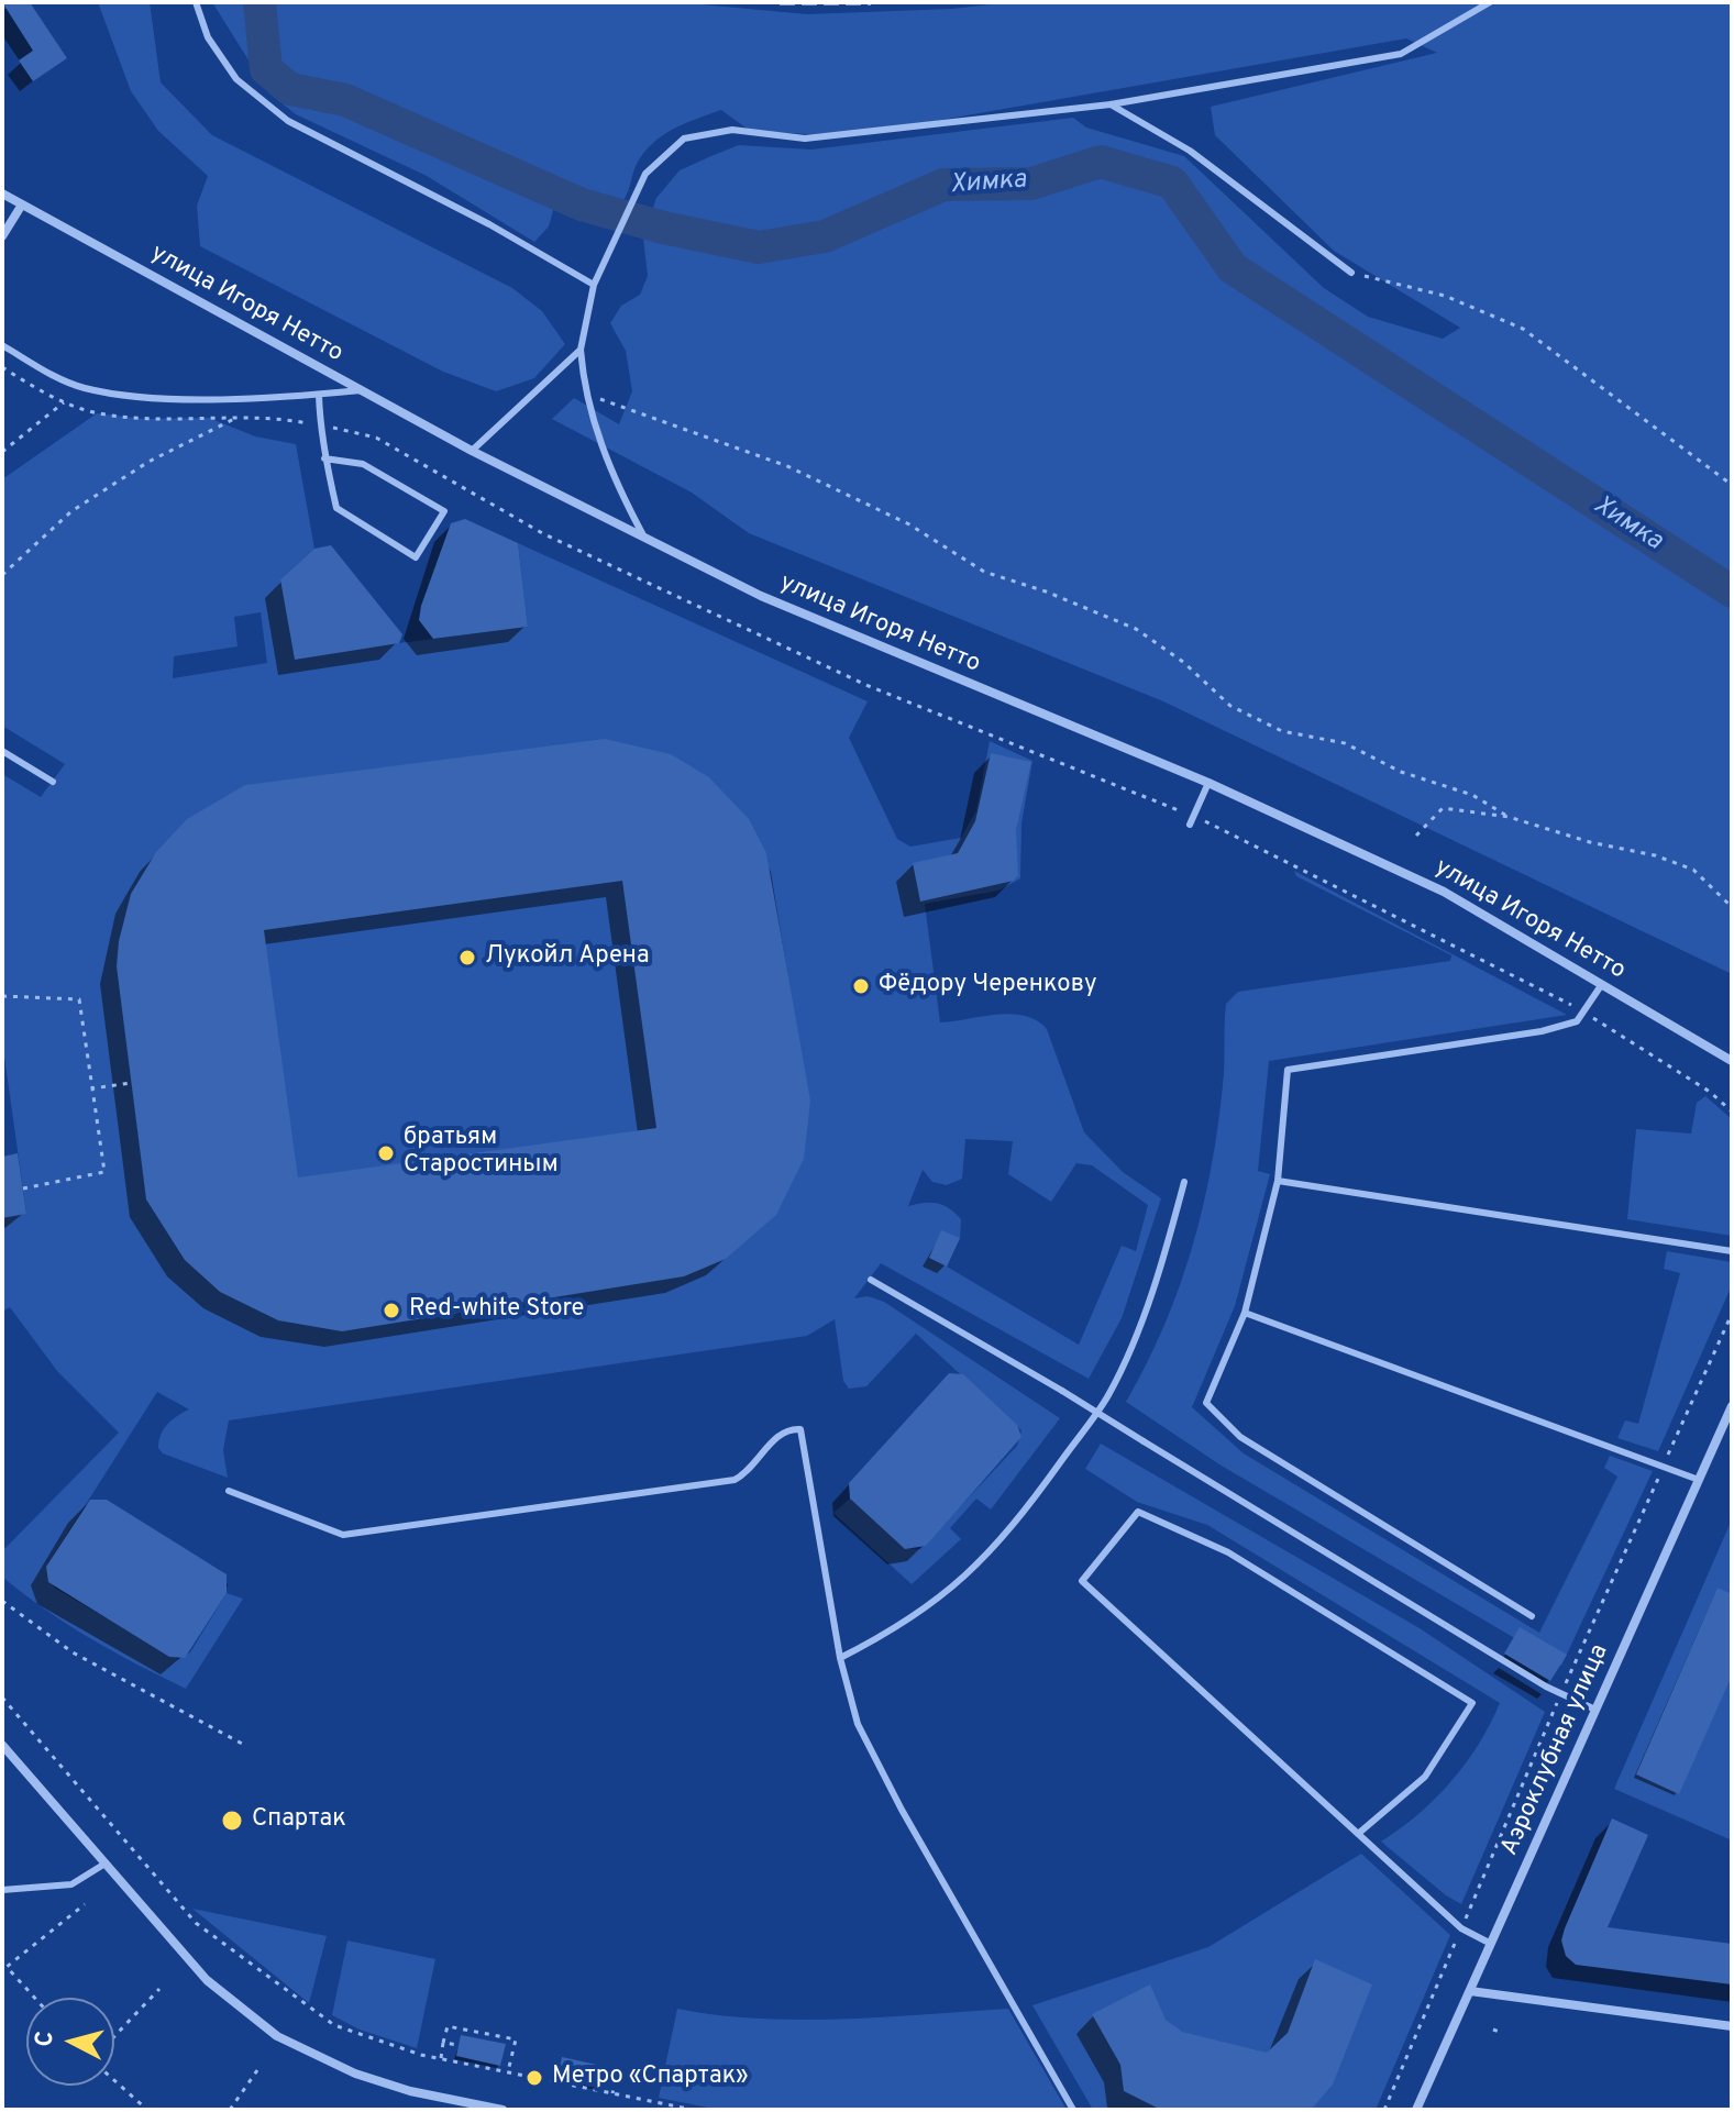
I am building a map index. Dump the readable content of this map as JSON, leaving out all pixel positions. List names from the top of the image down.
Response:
{
  "streets": {
    "street": ["улица Игоря Нетто", "Аэроклубная улица"]
  },
  "water": ["Химка"],
  "places": [
    "Лукойл Арена",
    "Фёдору Черенкову",
    "братьям Старостиным",
    "Red-white Store",
    "Спартак",
    "Метро «Спартак»"
  ],
  "north": "left"
}
